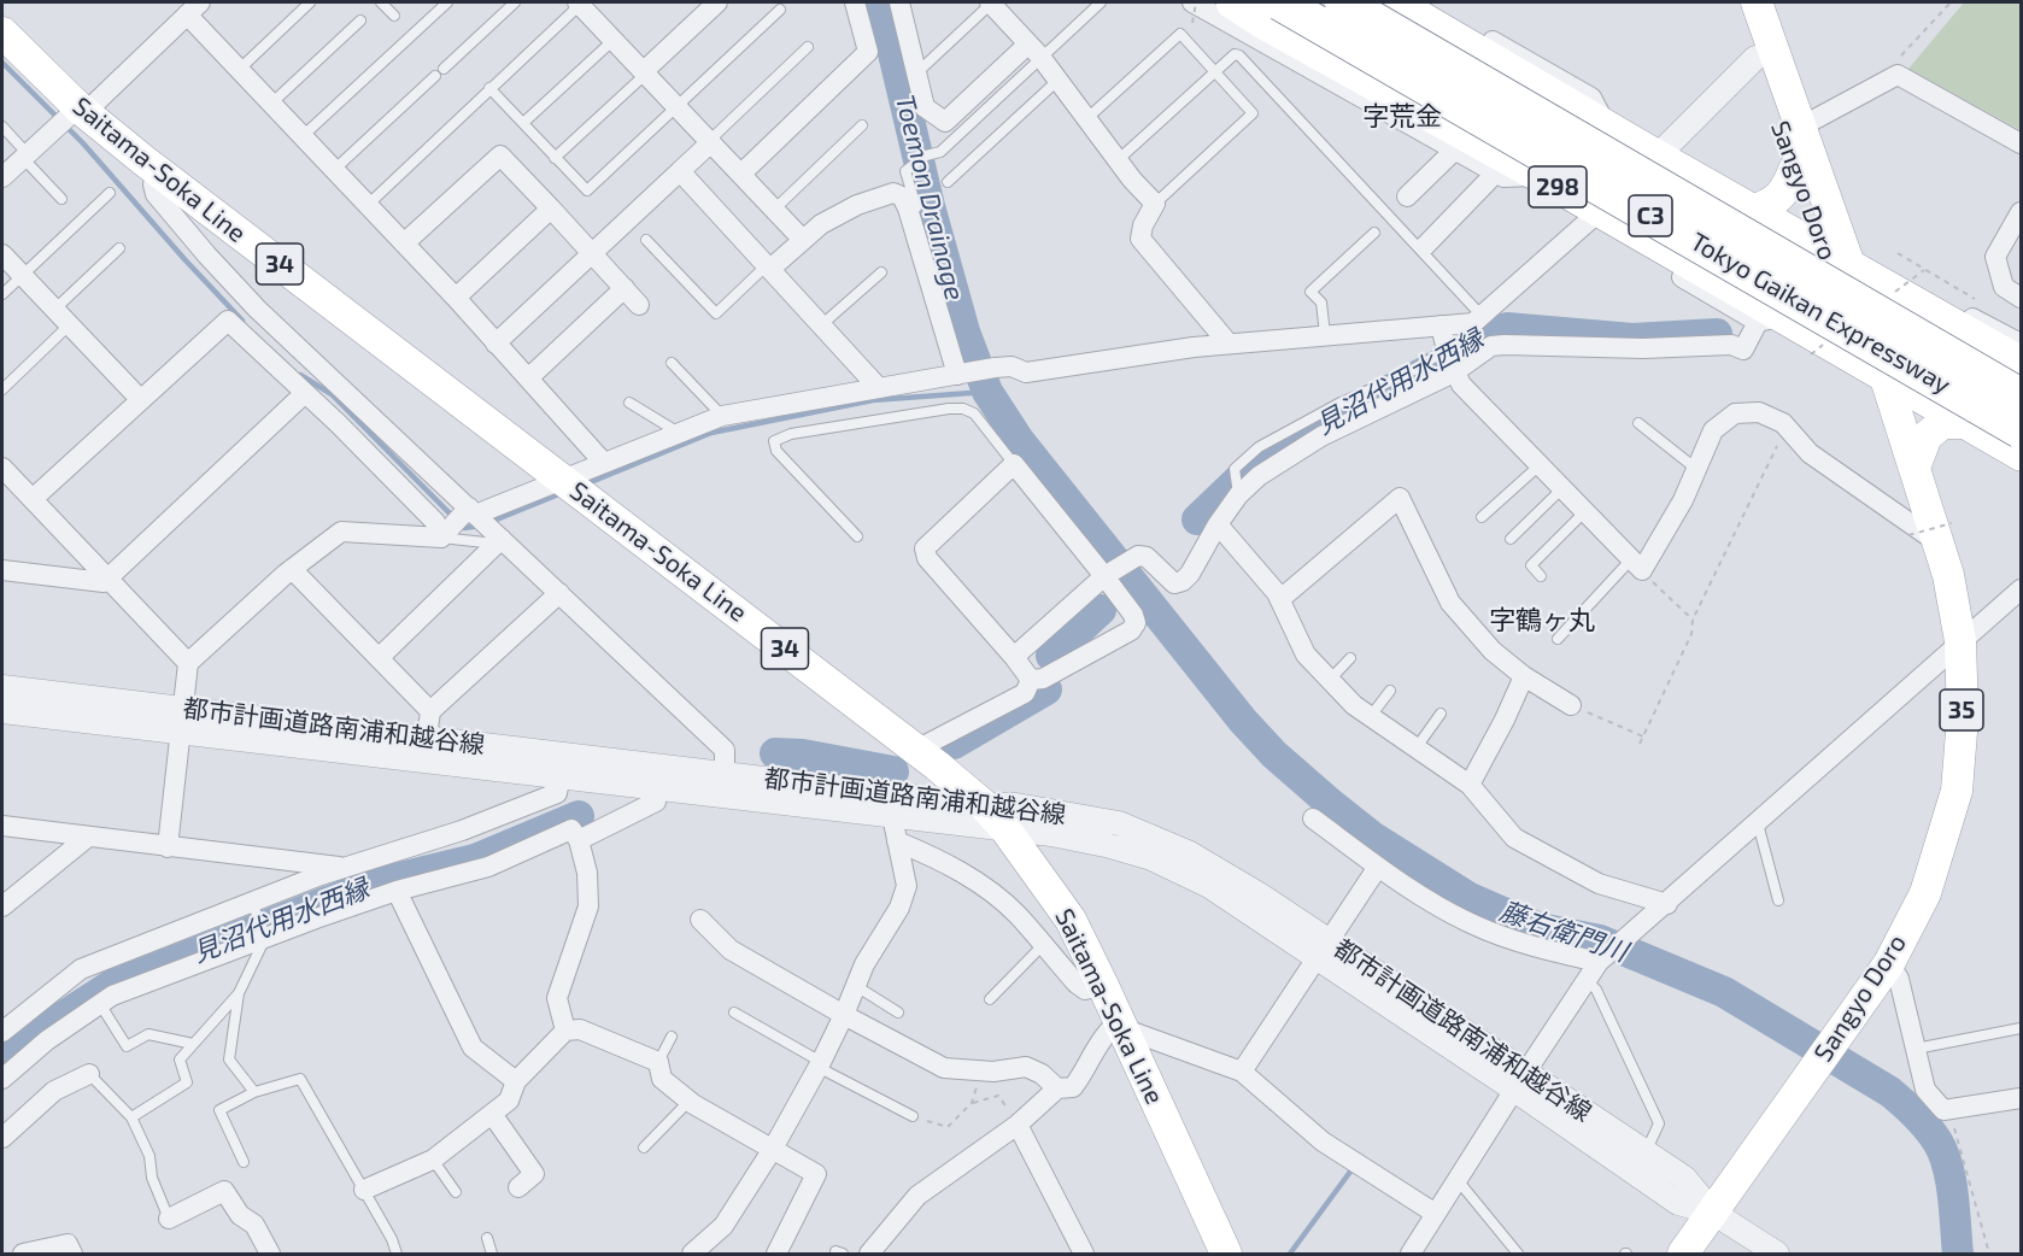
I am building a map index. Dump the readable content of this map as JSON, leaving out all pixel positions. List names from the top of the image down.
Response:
{
  "streets": {
    "highway": ["298", "C3", "Tokyo Gaikan Expressway"],
    "main road": [
      "Saitama-Soka Line",
      "Sangyo Doro",
      "34",
      "35"
    ],
    "street": ["都市計画道路南浦和越谷線"]
  },
  "crossings": [
    ["Saitama-Soka Line", "都市計画道路南浦和越谷線"],
    ["298", "Sangyo Doro"],
    ["Sangyo Doro", "都市計画道路南浦和越谷線"]
  ],
  "districts": ["字荒金", "字鶴ヶ丸"],
  "water": ["Toemon Drainage", "見沼代用水西縁", "藤右衛門川"]
}
